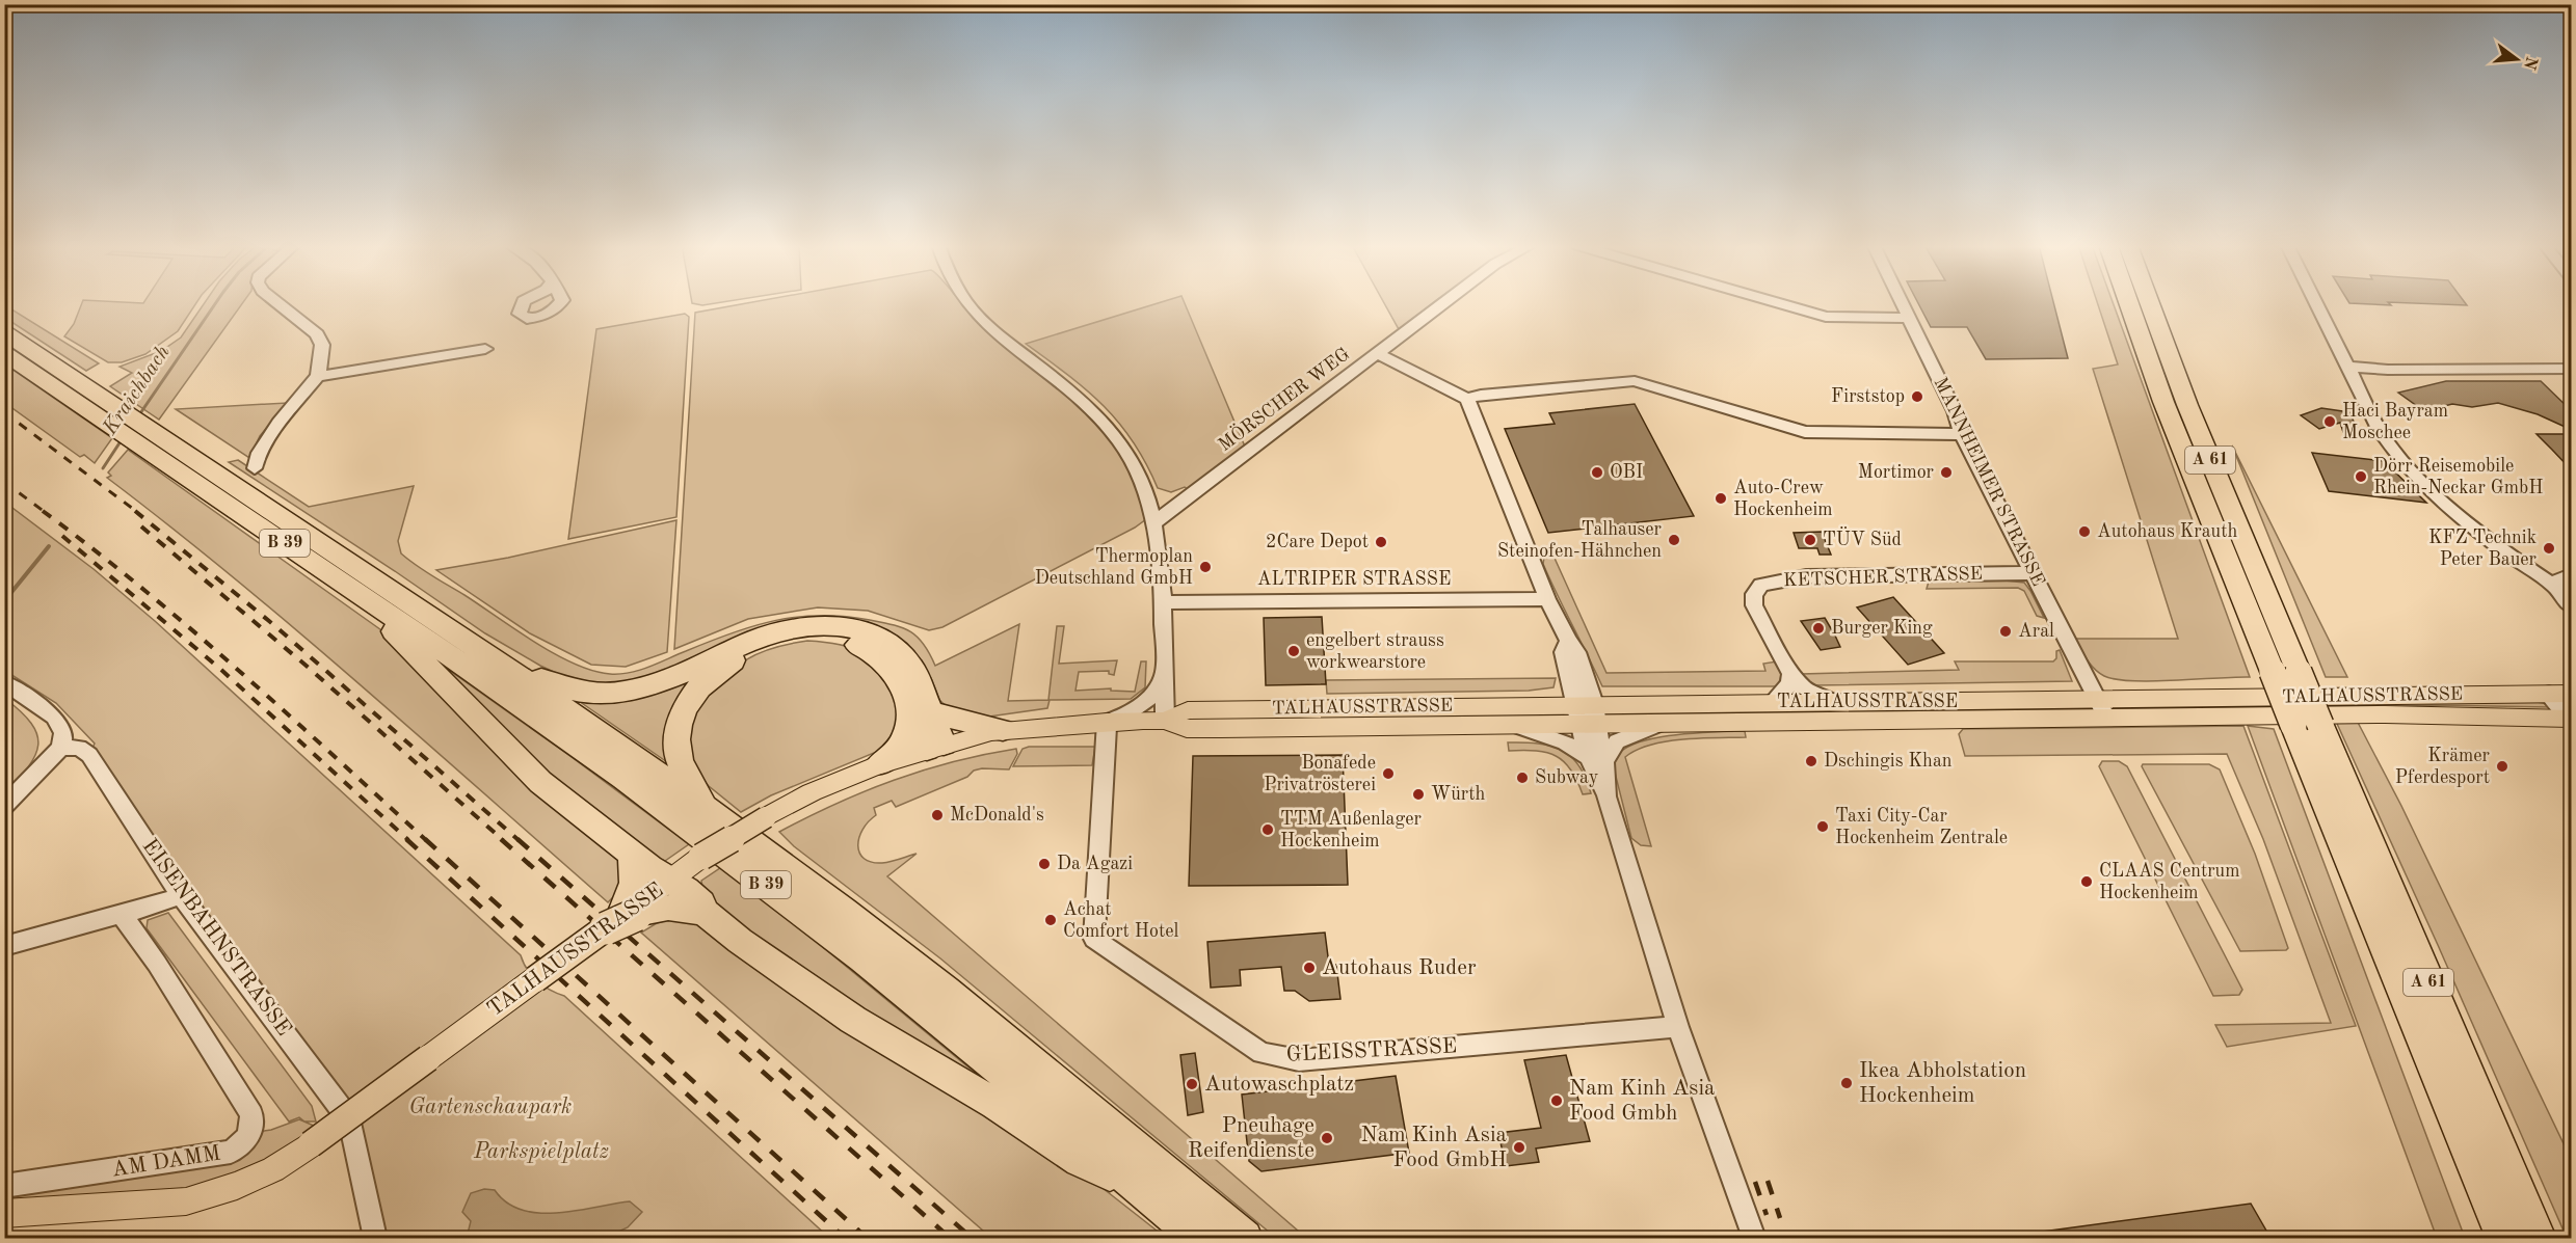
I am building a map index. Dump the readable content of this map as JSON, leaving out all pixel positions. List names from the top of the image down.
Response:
{
  "streets": {
    "highway": ["A 61", "B 39"],
    "main road": ["TALHAUSSTRASSE"],
    "street": [
      "MÖRSCHER WEG",
      "MANNHEIMER STRASSE",
      "KETSCHER STRASSE",
      "ALTRIPER STRASSE",
      "EISENBAHNSTRASSE",
      "GLEISSTRASSE",
      "AM DAMM"
    ]
  },
  "crossings": [
    ["MANNHEIMER STRASSE", "KETSCHER STRASSE"],
    ["MANNHEIMER STRASSE", "TALHAUSSTRASSE"],
    ["B 39", "TALHAUSSTRASSE"],
    ["KETSCHER STRASSE", "TALHAUSSTRASSE"],
    ["TALHAUSSTRASSE", "GLEISSTRASSE"]
  ],
  "water": ["Kraichbach"],
  "parks": ["Gartenschaupark", "Parkspielplatz"],
  "places": [
    "Firststop",
    "Haci Bayram Moschee",
    "OBI",
    "Mortimor",
    "Dörr Reisemobile Rhein-Neckar GmbH",
    "Auto-Crew Hockenheim",
    "Autohaus Krauth",
    "Talhauser Steinofen-Hähnchen",
    "TÜV Süd",
    "2Care Depot",
    "KFZ Technik Peter Bauer",
    "Thermoplan Deutschland GmbH",
    "Burger King",
    "Aral",
    "engelbert strauss workwearstore",
    "Dschingis Khan",
    "Krämer Pferdesport",
    "Bonafede Privatrösterei",
    "Subway",
    "Würth",
    "McDonald's",
    "Taxi City-Car Hockenheim Zentrale",
    "TTM Außenlager Hockenheim",
    "Da Agazi",
    "CLAAS Centrum Hockenheim",
    "Achat Comfort Hotel",
    "Autohaus Ruder",
    "Ikea Abholstation Hockenheim",
    "Autowaschplatz",
    "Nam Kinh Asia Food Gmbh",
    "Pneuhage Reifendienste",
    "Nam Kinh Asia Food GmbH"
  ],
  "north": "right"
}
